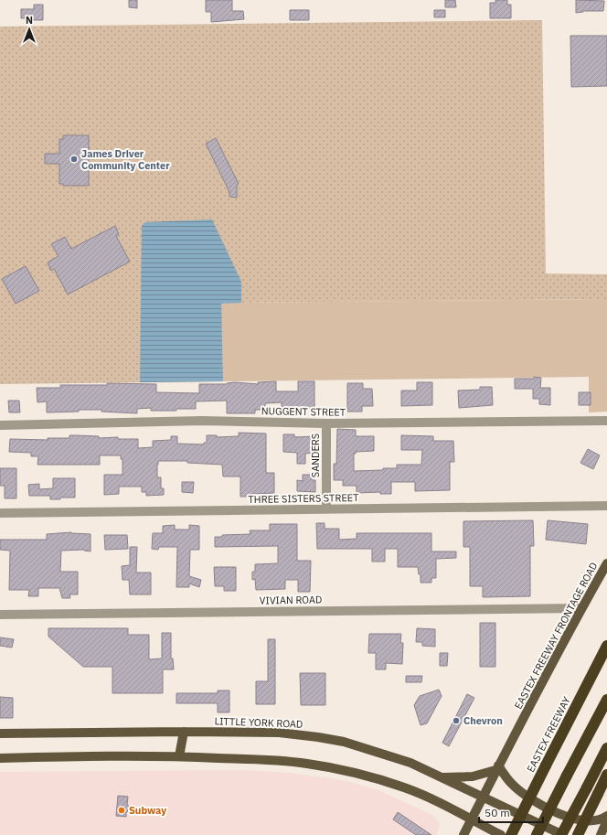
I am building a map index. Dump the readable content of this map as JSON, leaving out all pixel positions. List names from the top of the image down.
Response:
{
  "streets": {
    "highway": ["EASTEX FREEWAY"],
    "main road": ["EASTEX FREEWAY FRONTAGE ROAD", "LITTLE YORK ROAD"],
    "street": [
      "NUGGENT STREET",
      "SANDERS",
      "THREE SISTERS STREET",
      "VIVIAN ROAD"
    ]
  },
  "crossings": [
    ["NUGGENT STREET", "SANDERS"],
    ["SANDERS", "THREE SISTERS STREET"],
    ["VIVIAN ROAD", "EASTEX FREEWAY FRONTAGE ROAD"],
    ["EASTEX FREEWAY FRONTAGE ROAD", "LITTLE YORK ROAD"]
  ],
  "places": ["James Driver Community Center", "Chevron", "Subway"],
  "scale_bar": "50 m",
  "north": "top"
}
